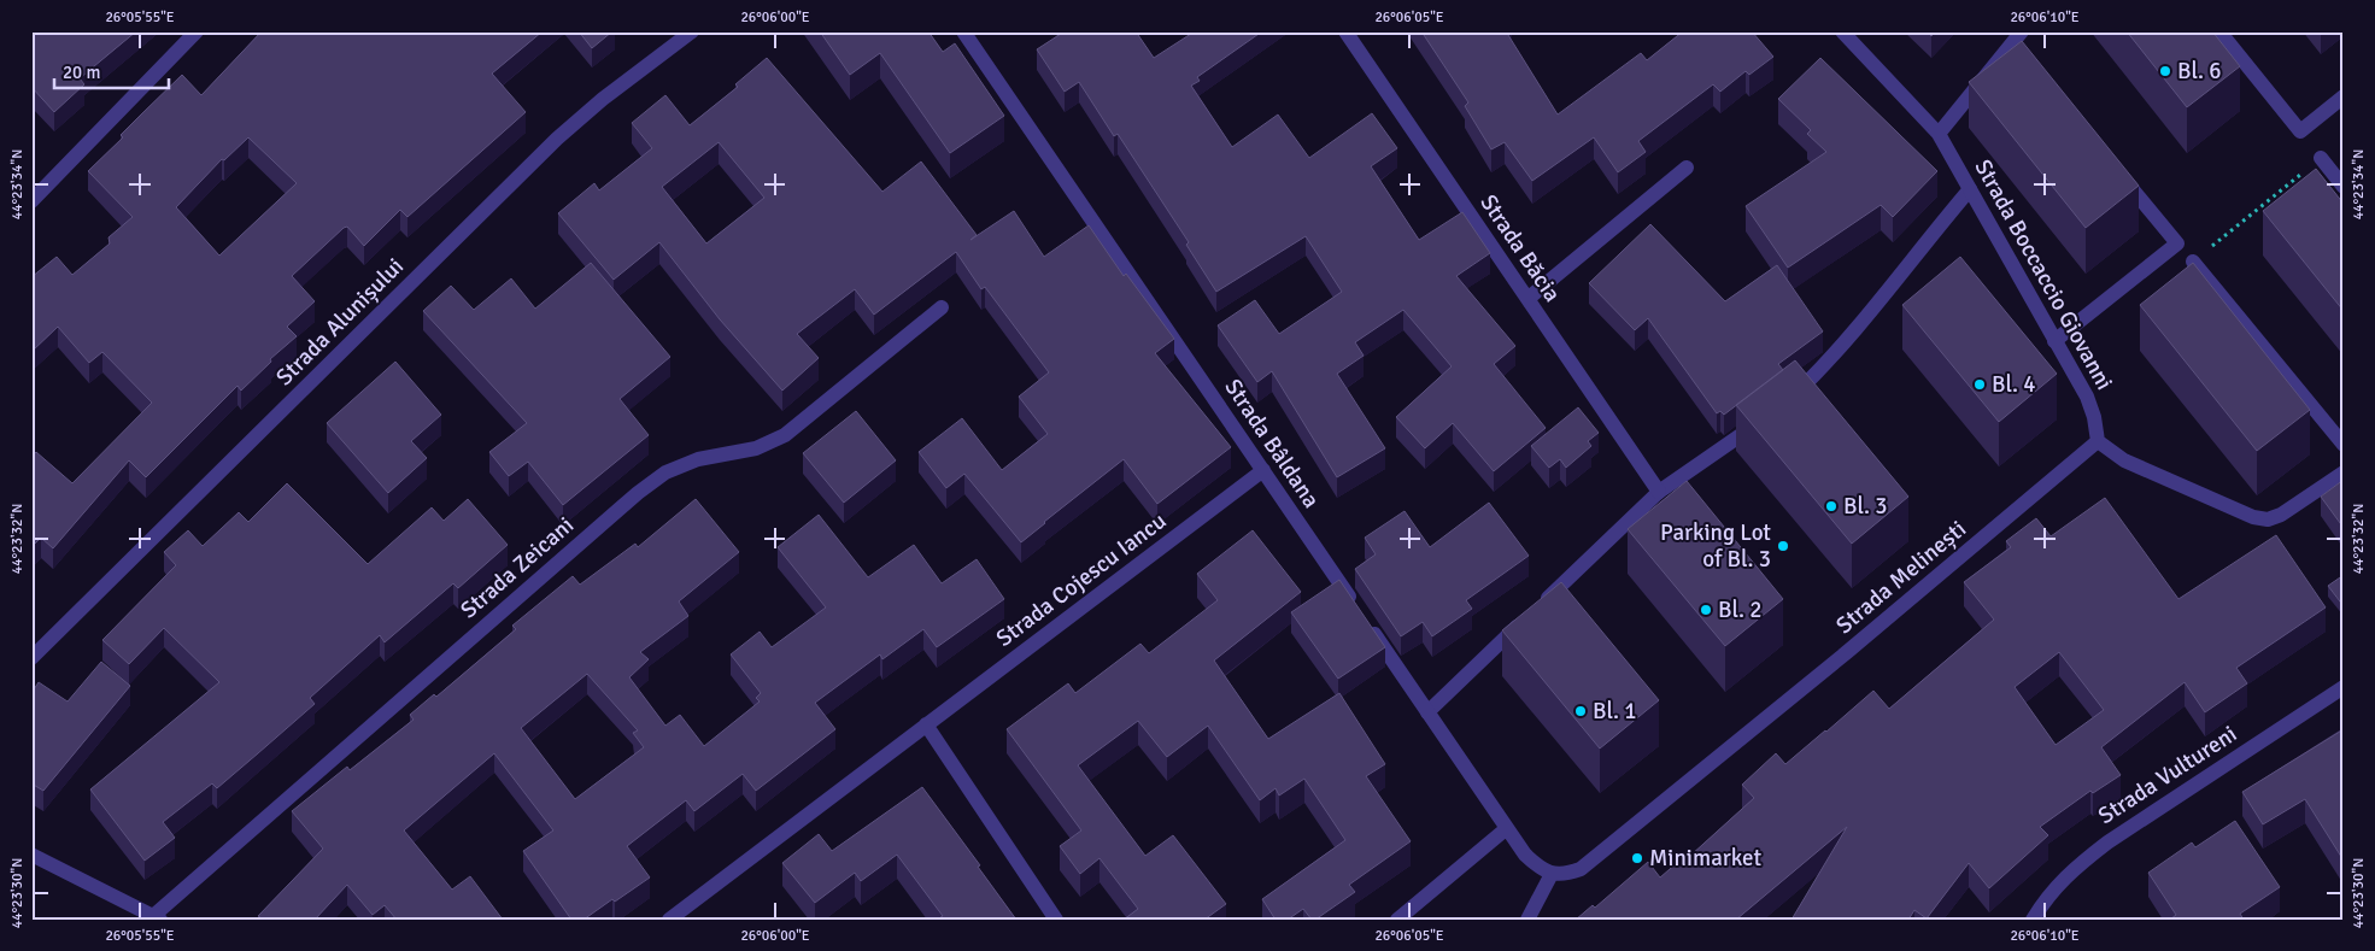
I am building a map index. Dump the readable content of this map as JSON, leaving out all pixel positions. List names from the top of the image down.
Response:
{
  "streets": {
    "street": [
      "Strada Băcia",
      "Strada Boccaccio Giovanni",
      "Strada Alunișului",
      "Strada Bâldana",
      "Strada Zeicani",
      "Strada Melinești",
      "Strada Cojescu Iancu",
      "Strada Vultureni"
    ]
  },
  "crossings": [
    ["Strada Boccaccio Giovanni", "Strada Melinești"],
    ["Strada Bâldana", "Strada Cojescu Iancu"]
  ],
  "places": [
    "Bl. 6",
    "Bl. 4",
    "Bl. 3",
    "Parking Lot of Bl. 3",
    "Bl. 2",
    "Bl. 1",
    "Minimarket"
  ],
  "scale_bar": "20 m",
  "coordinates": [
    "26°05'55\"E",
    "26°06'00\"E",
    "26°06'05\"E",
    "26°06'10\"E",
    "44°23'34\"N",
    "44°23'32\"N",
    "44°23'30\"N"
  ]
}
